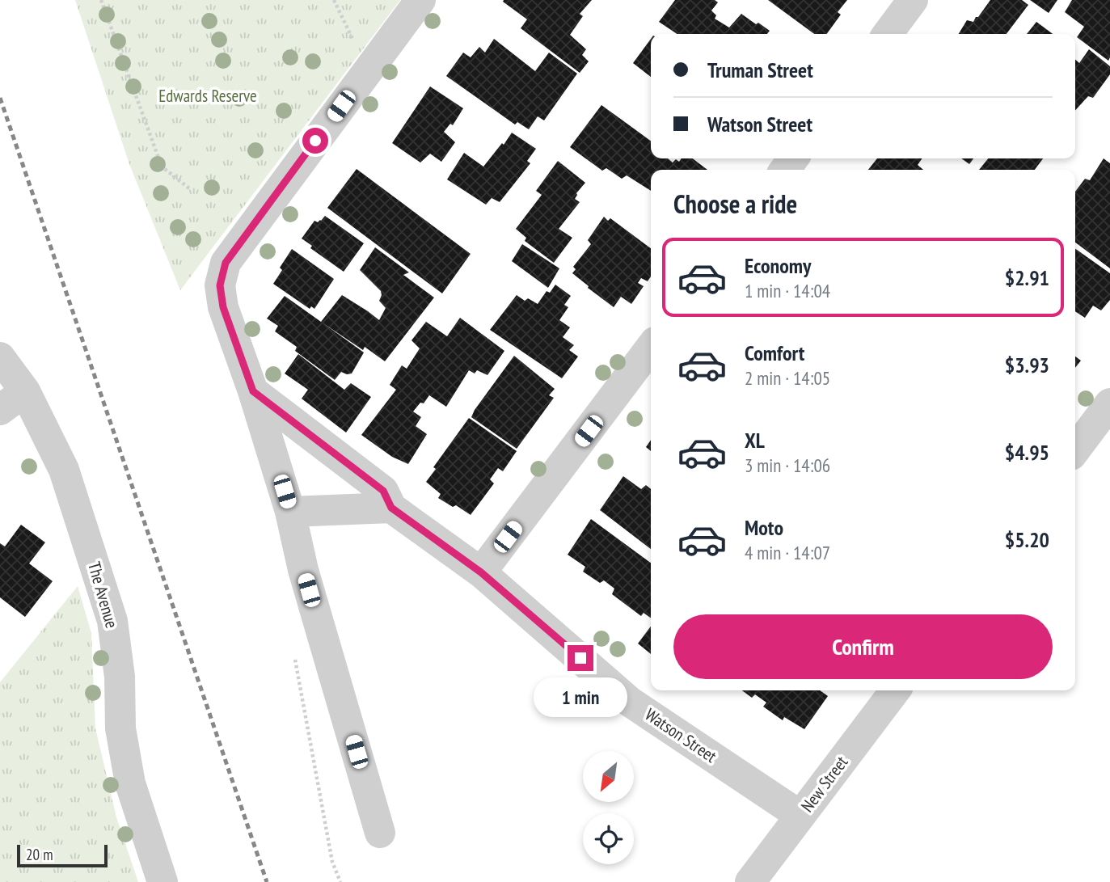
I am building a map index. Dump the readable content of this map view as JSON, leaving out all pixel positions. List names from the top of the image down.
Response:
{
  "streets": {
    "street": ["The Avenue", "Watson Street", "New Street"]
  },
  "crossings": [
    ["Watson Street", "New Street"]
  ],
  "parks": ["Edwards Reserve"],
  "scale_bar": "20 m",
  "north": "bottom left",
  "page": {
    "banner": ["Truman Street", "Watson Street"],
    "heading": "Choose a ride",
    "list": [
      {
        "name": "Economy",
        "note": "1 min · 14:04",
        "value": "$2.91"
      },
      {
        "name": "Comfort",
        "note": "2 min · 14:05",
        "value": "$3.93"
      },
      {
        "name": "XL",
        "note": "3 min · 14:06",
        "value": "$4.95"
      },
      {
        "name": "Moto",
        "note": "4 min · 14:07",
        "value": "$5.20"
      }
    ],
    "buttons": "Confirm",
    "bubble": "1 min",
    "scale": "20 m"
  }
}
